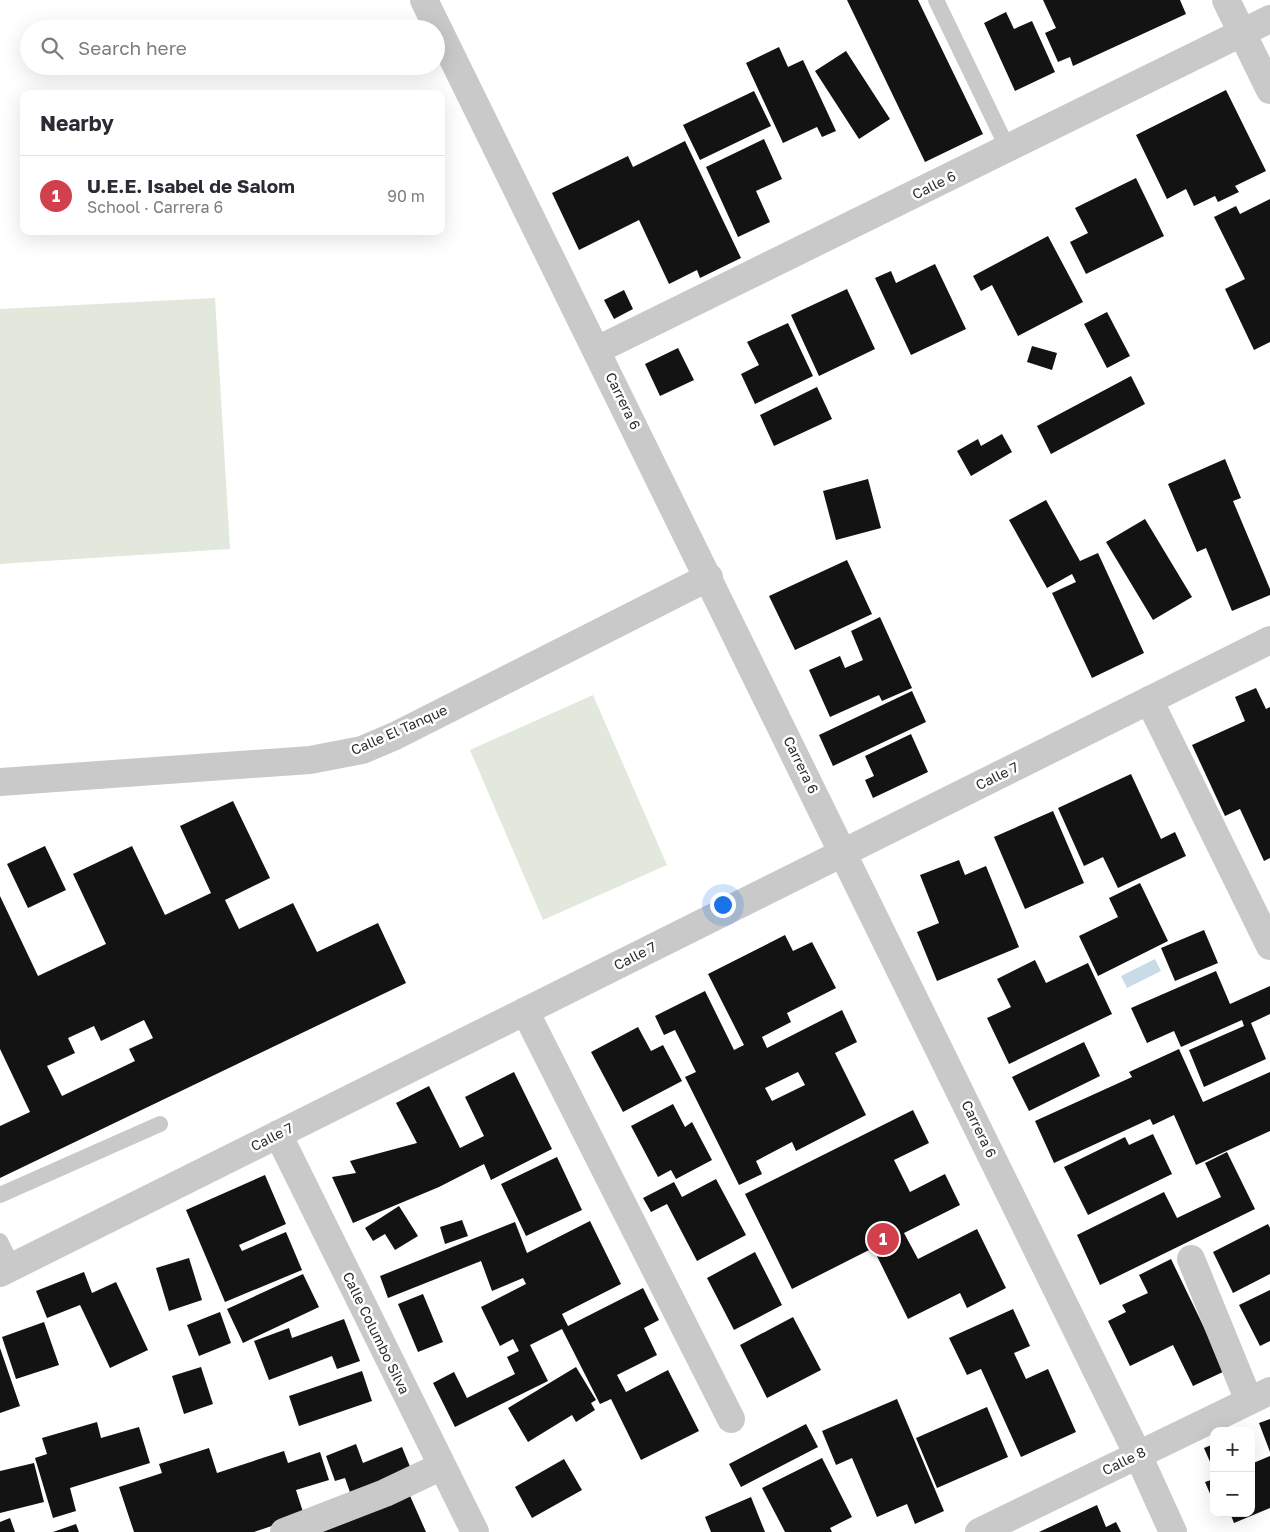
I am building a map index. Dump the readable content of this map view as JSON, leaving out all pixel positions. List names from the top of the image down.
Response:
{
  "streets": {
    "street": [
      "Calle 6",
      "Carrera 6",
      "Calle El Tanque",
      "Calle 7",
      "Calle Columbo Silva",
      "Calle 8"
    ]
  },
  "crossings": [
    ["Calle 6", "Carrera 6"],
    ["Carrera 6", "Calle El Tanque"],
    ["Carrera 6", "Calle 7"],
    ["Carrera 6", "Calle 8"],
    ["Calle 7", "Calle Columbo Silva"]
  ],
  "page": {
    "search": "Search here",
    "heading": "Nearby",
    "list": [
      {
        "mark": "1",
        "name": "U.E.E. Isabel de Salom",
        "note": "School · Carrera 6",
        "value": "90 m"
      }
    ],
    "pins": "1",
    "map_buttons": ["+", "−"]
  }
}
